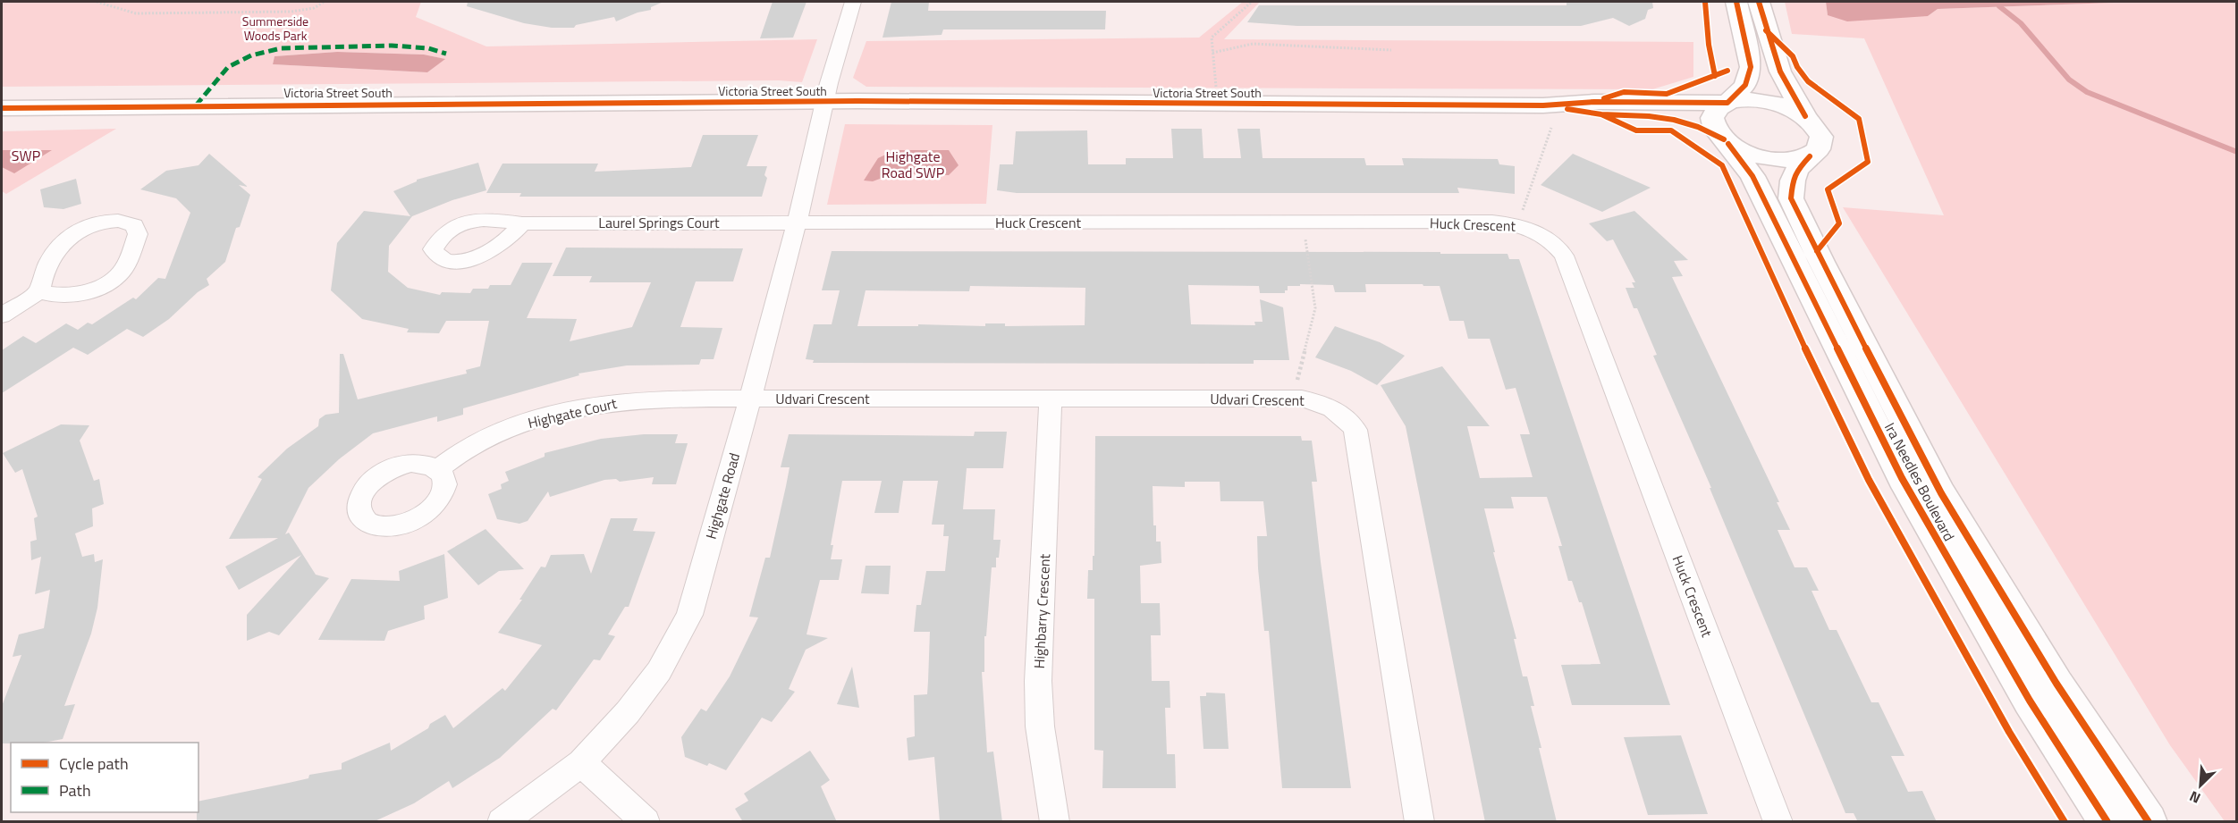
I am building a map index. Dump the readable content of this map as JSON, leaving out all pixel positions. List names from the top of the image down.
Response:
{
  "streets": {
    "main road": ["Victoria Street South", "Ira Needles Boulevard"],
    "street": [
      "Laurel Springs Court",
      "Huck Crescent",
      "Udvari Crescent",
      "Highgate Court",
      "Highgate Road",
      "Highbarry Crescent"
    ]
  },
  "crossings": [
    ["Victoria Street South", "Ira Needles Boulevard"],
    ["Victoria Street South", "Highgate Road"],
    ["Laurel Springs Court", "Huck Crescent"],
    ["Laurel Springs Court", "Highgate Road"],
    ["Huck Crescent", "Highgate Road"],
    ["Udvari Crescent", "Highgate Court"],
    ["Udvari Crescent", "Highgate Road"],
    ["Udvari Crescent", "Highbarry Crescent"],
    ["Highgate Court", "Highgate Road"]
  ],
  "parks": ["Summerside Woods Park", "SWP", "Highgate Road SWP"],
  "legend": ["Cycle path", "Path"],
  "north": "bottom left"
}
